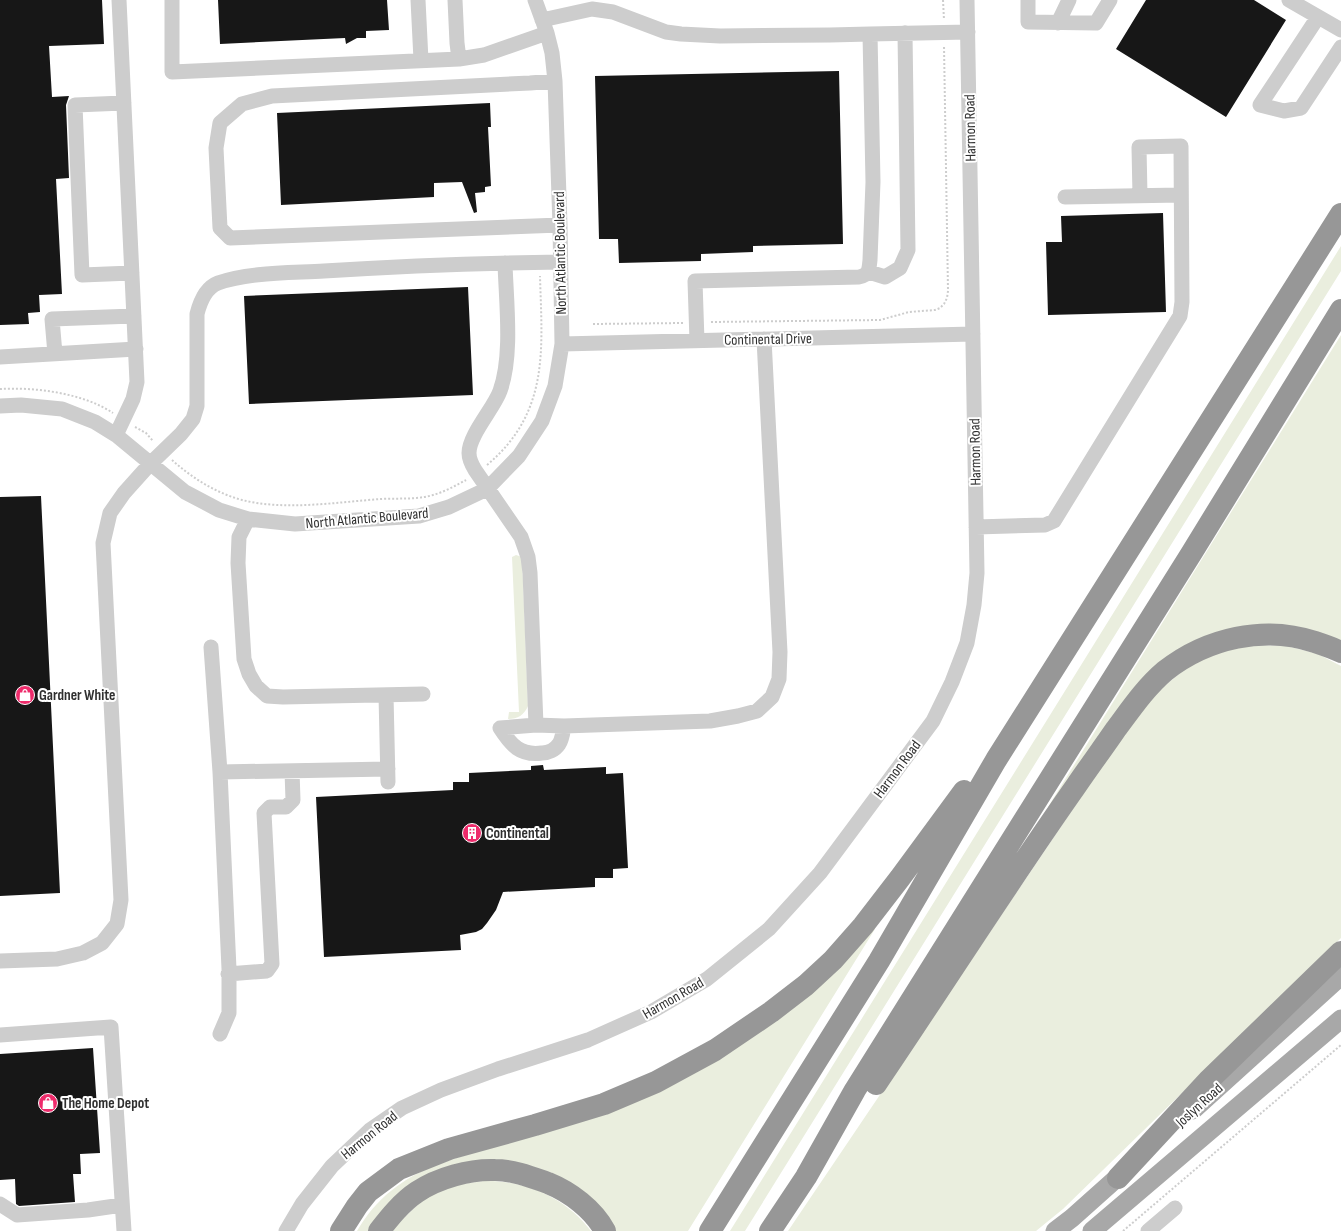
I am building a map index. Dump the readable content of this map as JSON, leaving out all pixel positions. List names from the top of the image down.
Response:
{
  "streets": {
    "main road": ["Joslyn Road"],
    "street": ["Harmon Road", "North Atlantic Boulevard", "Continental Drive"]
  },
  "crossings": [
    ["Harmon Road", "Continental Drive"],
    ["North Atlantic Boulevard", "Continental Drive"]
  ],
  "places": {
    "shop": ["Gardner White", "The Home Depot"],
    "building": ["Continental"]
  }
}
